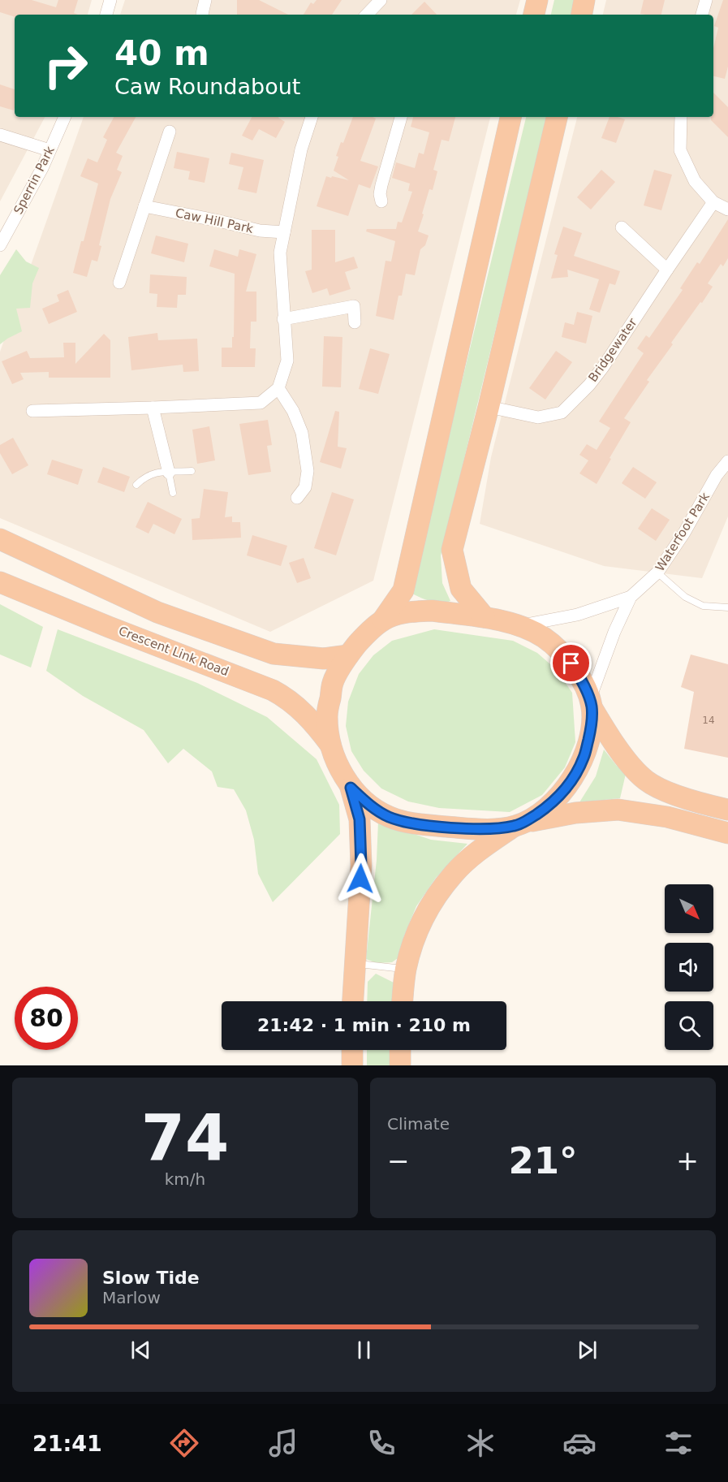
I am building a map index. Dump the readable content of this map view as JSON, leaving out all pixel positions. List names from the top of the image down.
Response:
{
  "streets": {
    "highway": ["Crescent Link Road"],
    "street": [
      "Sperrin Park",
      "Caw Hill Park",
      "Bridgewater",
      "Waterfoot Park"
    ]
  },
  "house_numbers": ["14"],
  "north": "bottom right",
  "page": {
    "turn": ["40 m", "Caw Roundabout"],
    "limit": "80",
    "trip": "21:42 · 1 min · 210 m",
    "tile": [
      ["74", "km/h"],
      "Climate"
    ],
    "heat": ["−", "21°", "+"],
    "song": ["Slow Tide", "Marlow"],
    "tabs": "21:41"
  }
}
